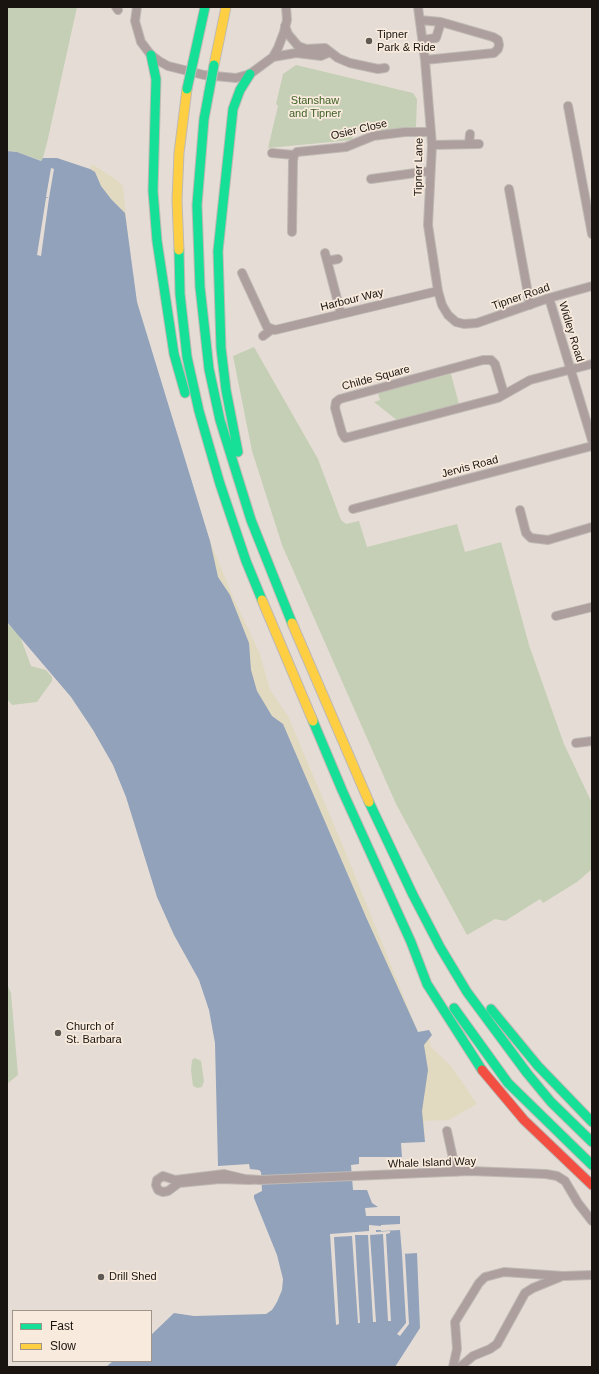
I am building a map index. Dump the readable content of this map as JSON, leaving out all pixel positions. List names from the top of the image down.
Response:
{
  "streets": {
    "street": [
      "Osier Close",
      "Tipner Lane",
      "Tipner Road",
      "Harbour Way",
      "Widley Road",
      "Childe Square",
      "Jervis Road",
      "Whale Island Way"
    ]
  },
  "crossings": [
    ["Osier Close", "Tipner Lane"],
    ["Tipner Lane", "Tipner Road"],
    ["Tipner Lane", "Harbour Way"],
    ["Tipner Road", "Widley Road"],
    ["Widley Road", "Childe Square"]
  ],
  "parks": ["Stanshaw and Tipner"],
  "places": ["Tipner Park & Ride", "Church of St. Barbara", "Drill Shed"],
  "legend": ["Fast", "Slow"]
}
